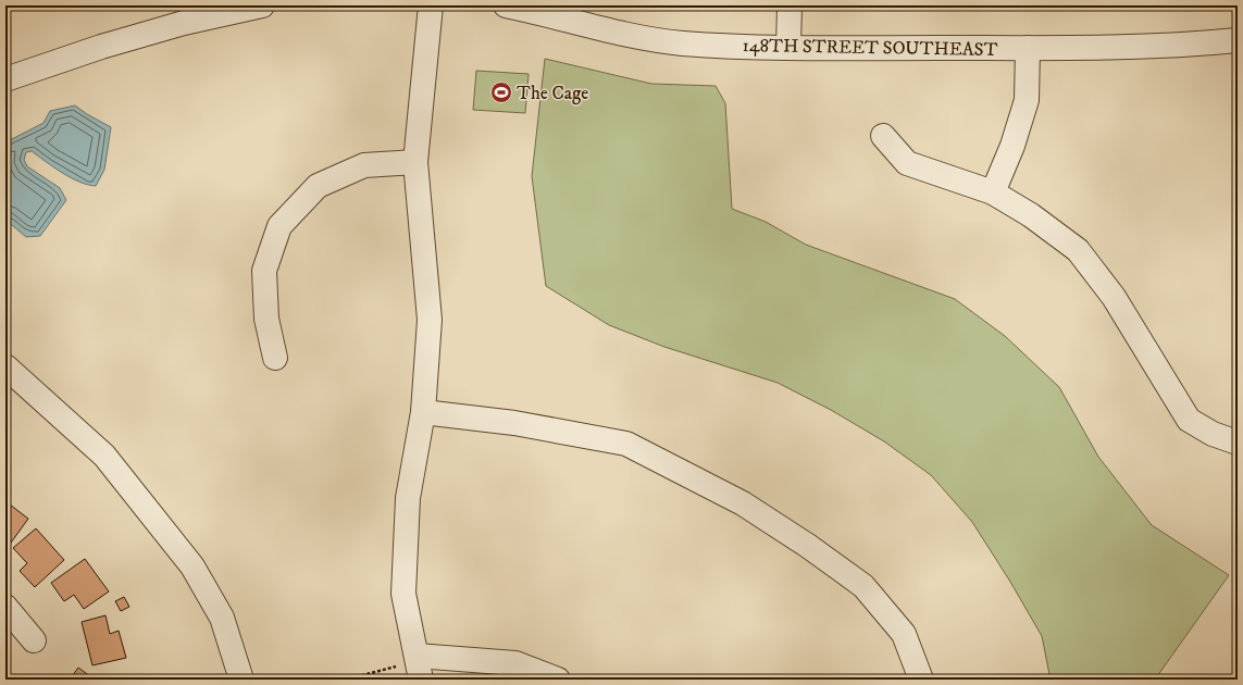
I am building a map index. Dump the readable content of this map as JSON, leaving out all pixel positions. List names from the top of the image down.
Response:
{
  "streets": {
    "street": ["148TH STREET SOUTHEAST"]
  },
  "places": {
    "sports": ["The Cage"]
  }
}
